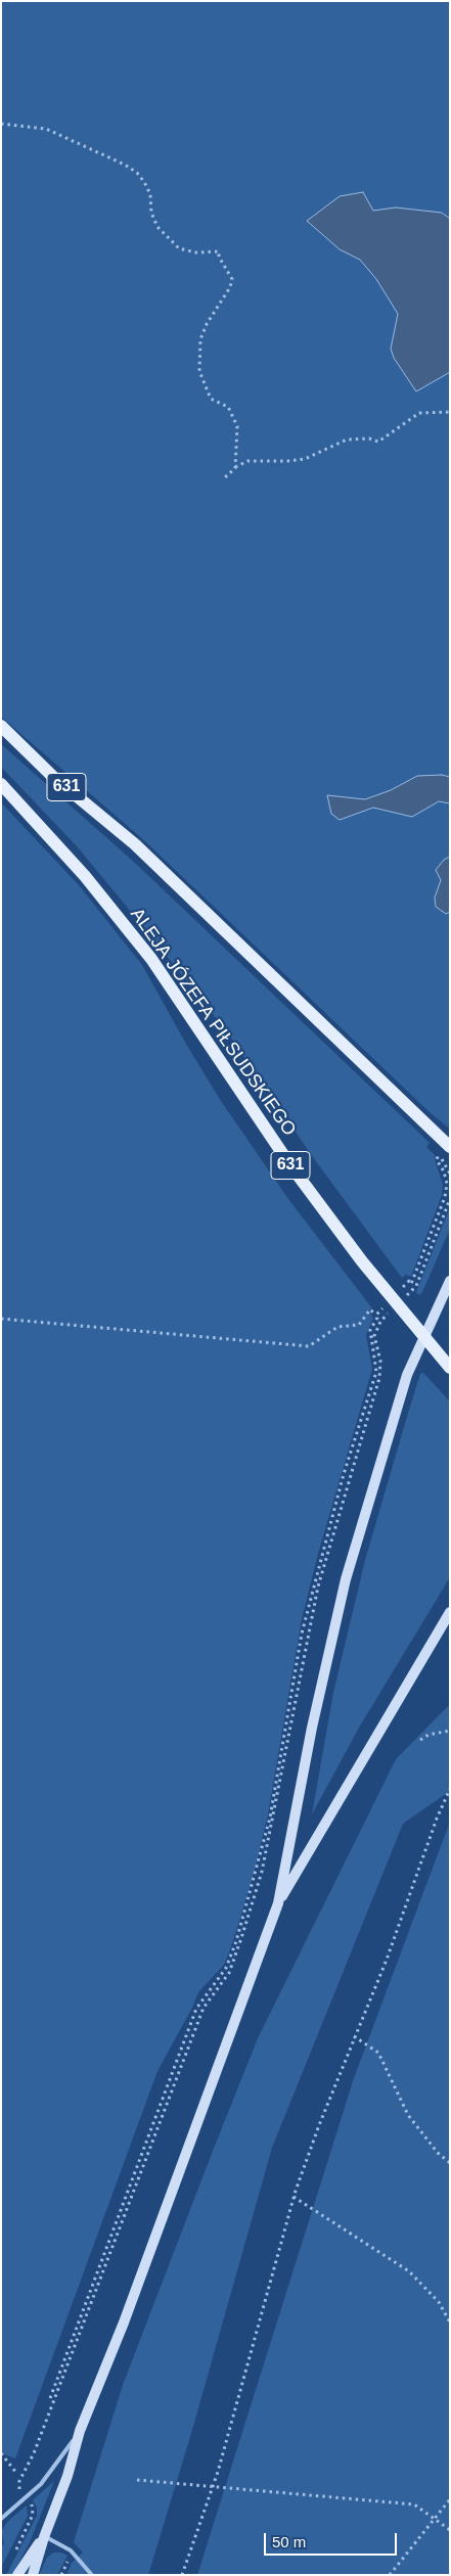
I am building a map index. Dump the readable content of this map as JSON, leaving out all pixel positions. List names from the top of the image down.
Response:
{
  "streets": {
    "main road": ["631", "ALEJA JÓZEFA PIŁSUDSKIEGO"]
  },
  "crossings": [
    ["631", "ALEJA JÓZEFA PIŁSUDSKIEGO"]
  ],
  "scale_bar": "50 m"
}
